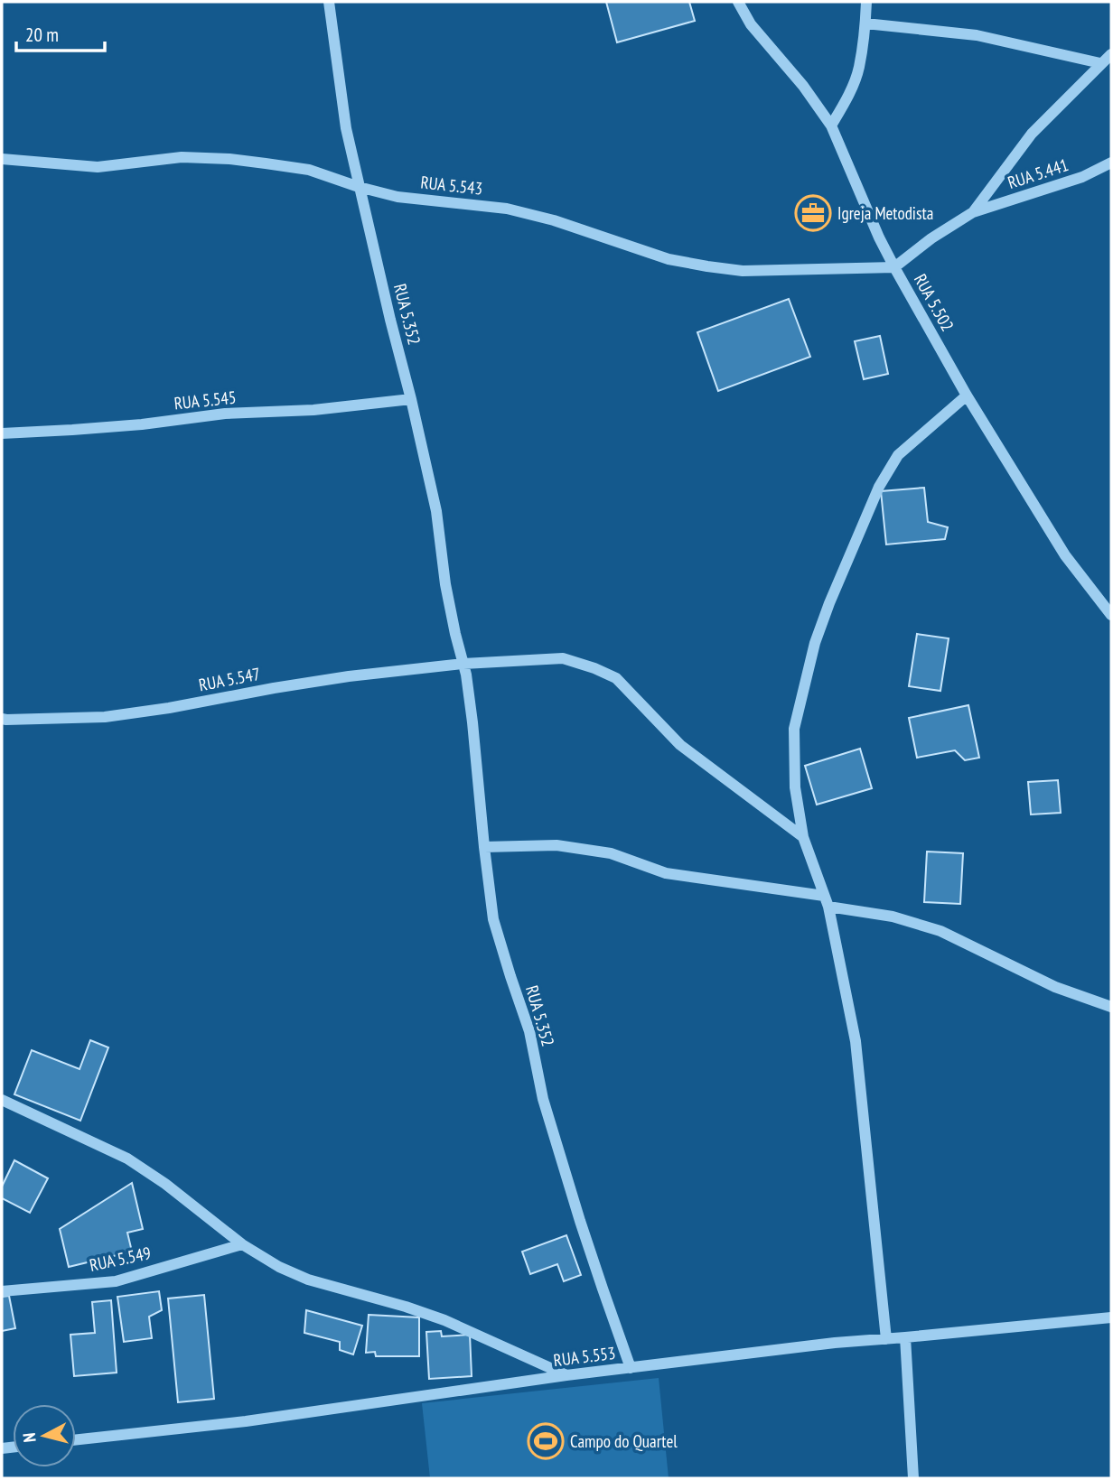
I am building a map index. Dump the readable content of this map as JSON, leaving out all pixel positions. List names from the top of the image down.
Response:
{
  "streets": {
    "street": [
      "RUA 5.441",
      "RUA 5.543",
      "RUA 5.502",
      "RUA 5.352",
      "RUA 5.545",
      "RUA 5.547",
      "RUA 5.549",
      "RUA 5.553"
    ]
  },
  "crossings": [
    ["RUA 5.543", "RUA 5.502"],
    ["RUA 5.543", "RUA 5.352"],
    ["RUA 5.352", "RUA 5.545"],
    ["RUA 5.352", "RUA 5.547"],
    ["RUA 5.352", "RUA 5.553"]
  ],
  "places": {
    "office": ["Igreja Metodista"],
    "sports": ["Campo do Quartel"]
  },
  "scale_bar": "20 m",
  "north": "left"
}
